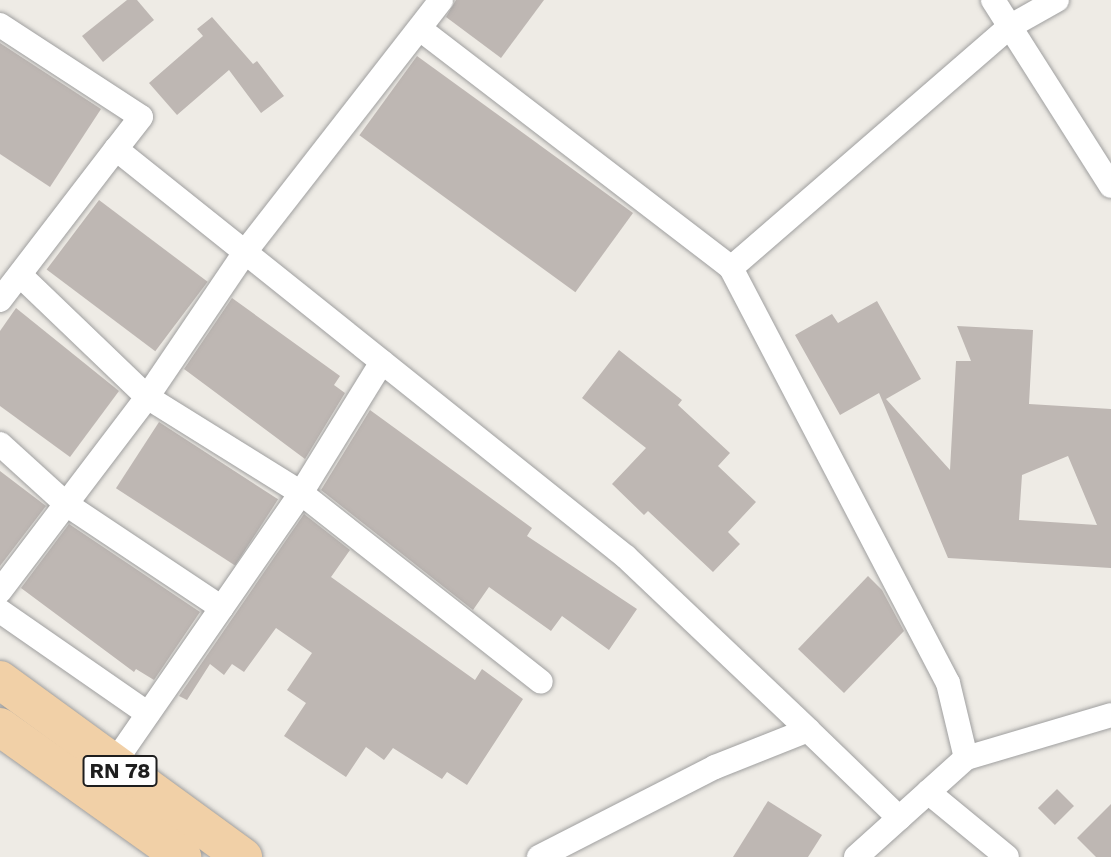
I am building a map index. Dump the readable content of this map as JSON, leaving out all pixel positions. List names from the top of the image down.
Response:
{
  "streets": {
    "main road": ["RN 78"]
  }
}
